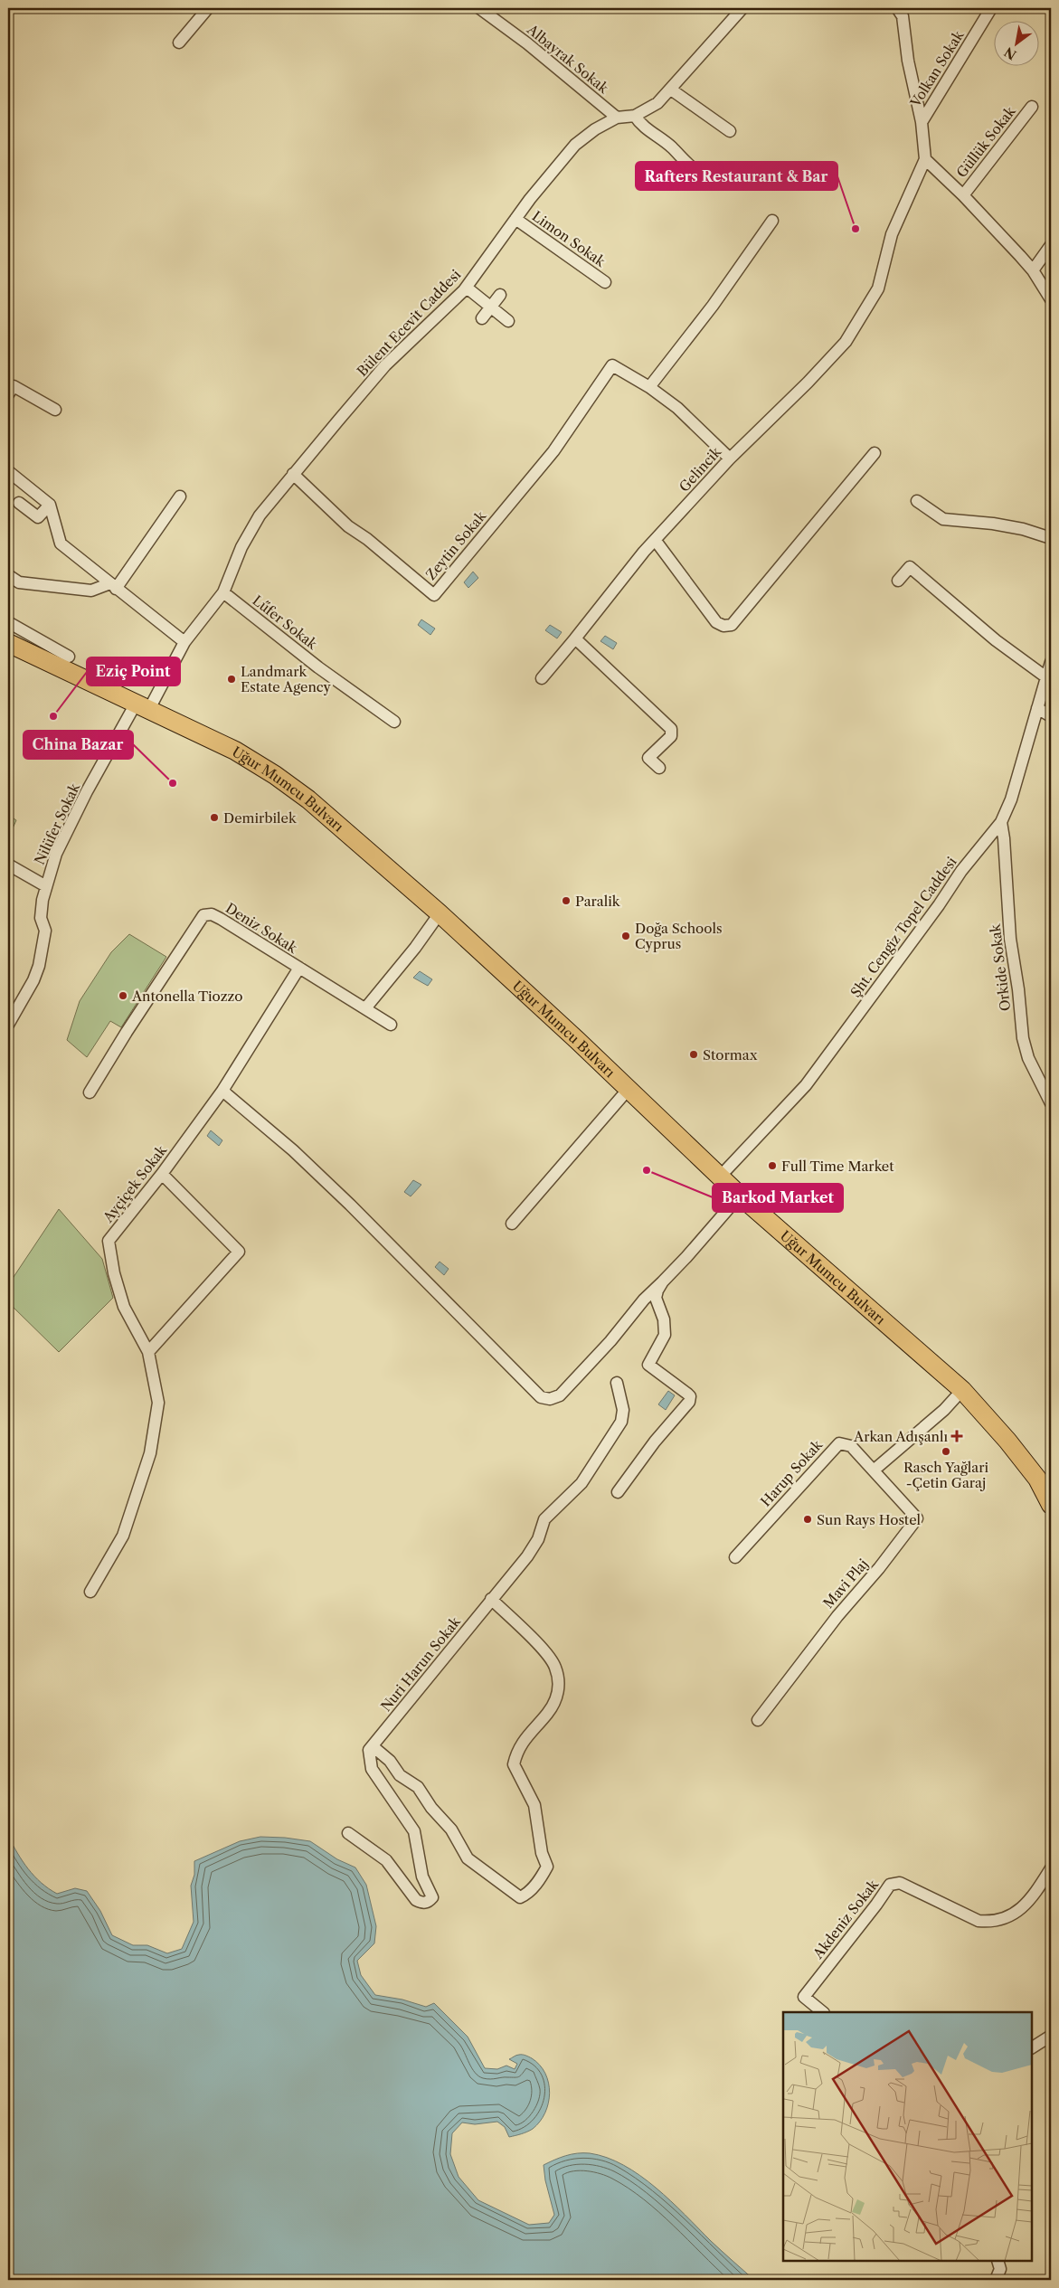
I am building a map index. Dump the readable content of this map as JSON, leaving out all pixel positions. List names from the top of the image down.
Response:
{
  "streets": {
    "main road": ["Uğur Mumcu Bulvarı"],
    "street": [
      "Albayrak Sokak",
      "Volkan Sokak",
      "Güllük Sokak",
      "Limon Sokak",
      "Bülent Ecevit Caddesi",
      "Gelincik",
      "Zeytin Sokak",
      "Lűfer Sokak",
      "Nilüfer Sokak",
      "Şht. Cengiz Topel Caddesi",
      "Deniz Sokak",
      "Orkide Sokak",
      "Ayçiçek Sokak",
      "Harup Sokak",
      "Mavi Plaj",
      "Nuri Harun Sokak",
      "Akdeniz Sokak"
    ]
  },
  "crossings": [
    ["Albayrak Sokak", "Bülent Ecevit Caddesi"],
    ["Limon Sokak", "Bülent Ecevit Caddesi"],
    ["Bülent Ecevit Caddesi", "Zeytin Sokak"],
    ["Bülent Ecevit Caddesi", "Lűfer Sokak"],
    ["Bülent Ecevit Caddesi", "Uğur Mumcu Bulvarı"],
    ["Bülent Ecevit Caddesi", "Nilüfer Sokak"],
    ["Uğur Mumcu Bulvarı", "Nilüfer Sokak"],
    ["Uğur Mumcu Bulvarı", "Şht. Cengiz Topel Caddesi"],
    ["Şht. Cengiz Topel Caddesi", "Orkide Sokak"],
    ["Deniz Sokak", "Ayçiçek Sokak"],
    ["Harup Sokak", "Mavi Plaj"]
  ],
  "places": {
    "other": [
      "Rafters Restaurant & Bar",
      "Landmark Estate Agency",
      "Eziç Point",
      "China Bazar",
      "Demirbilek",
      "Paralik",
      "Doğa Schools Cyprus",
      "Antonella Tiozzo",
      "Stormax",
      "Full Time Market",
      "Barkod Market",
      "Rasch Yağlari -Çetin Garaj",
      "Sun Rays Hostel"
    ],
    "health": ["Arkan Adışanlı"]
  },
  "north": "bottom left"
}
